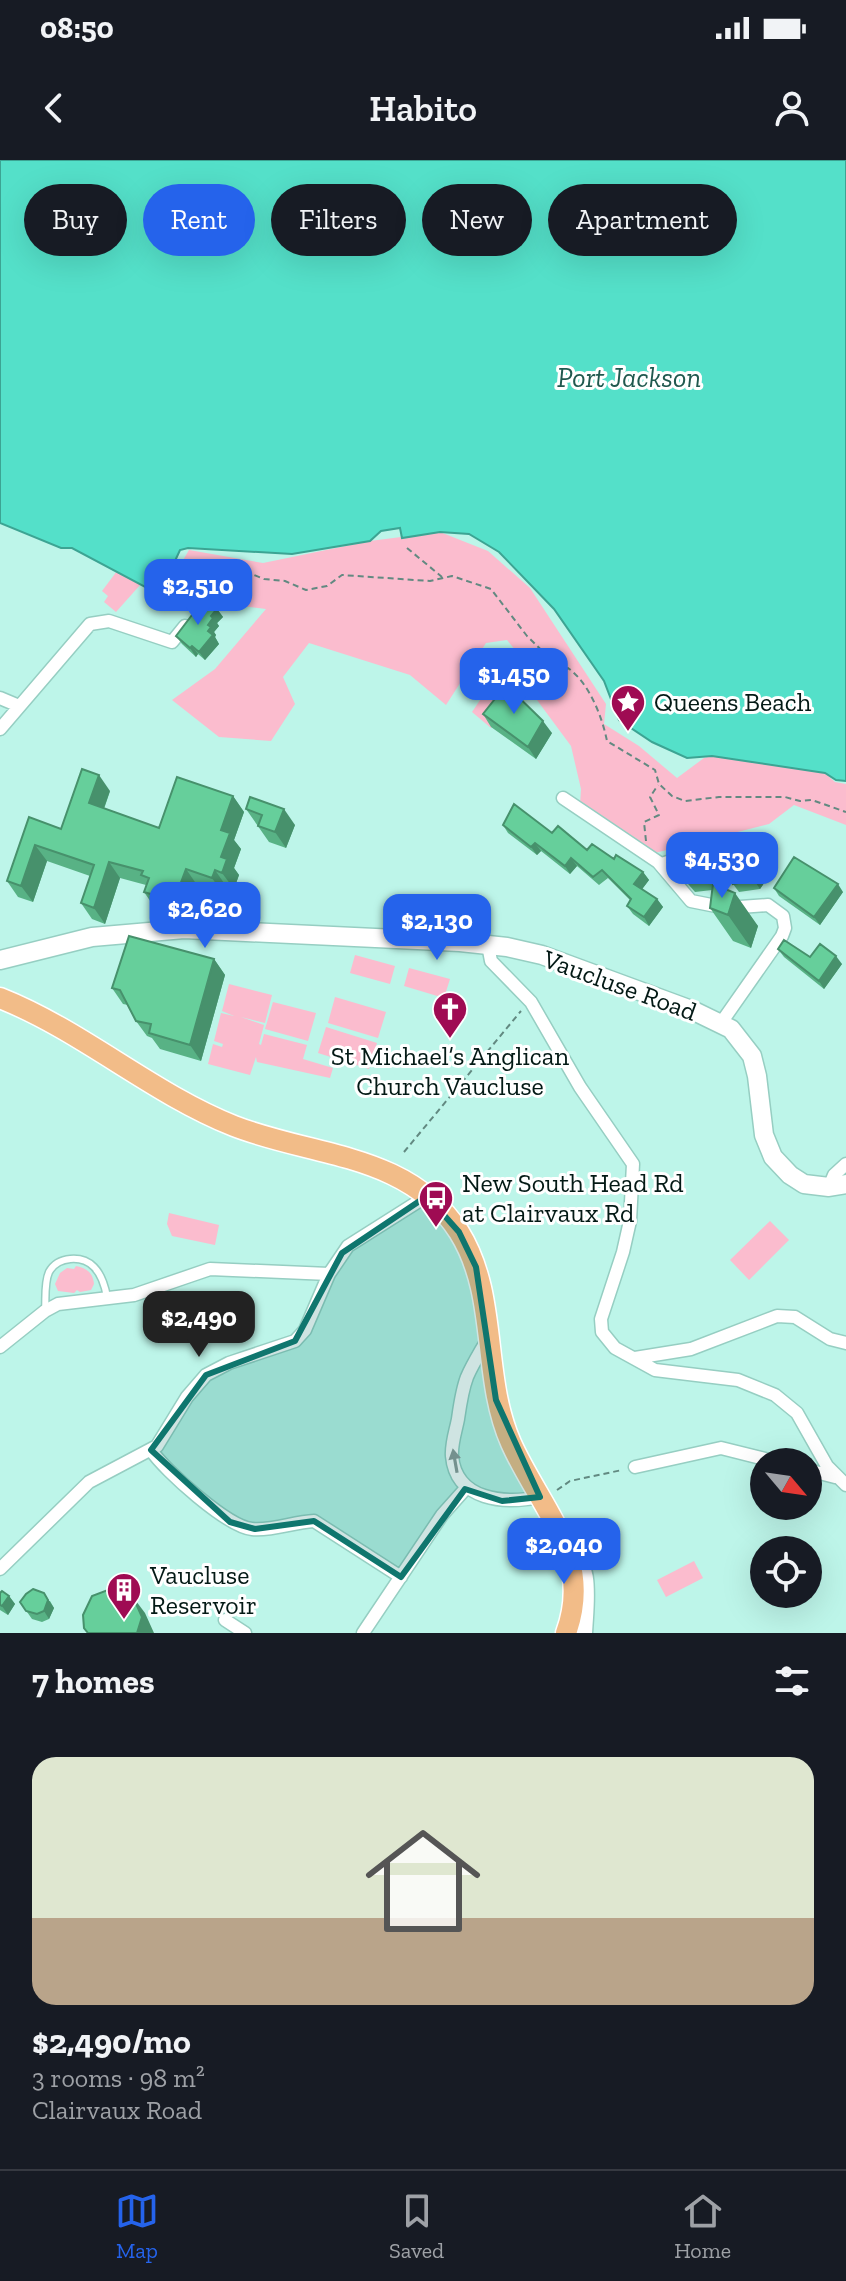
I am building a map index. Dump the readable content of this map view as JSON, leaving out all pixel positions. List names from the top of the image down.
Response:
{
  "streets": {
    "street": ["Vaucluse Road"]
  },
  "water": ["Port Jackson"],
  "places": {
    "place": ["Queens Beach"],
    "church": ["St Michael’s Anglican Church Vaucluse"],
    "bus stop": ["New South Head Rd at Clairvaux Rd"],
    "building": ["Vaucluse Reservoir"]
  },
  "north": "bottom right",
  "page": {
    "status": "08:50",
    "header": "Habito",
    "chip": [
      "Buy",
      "Rent",
      "Filters",
      "New",
      "Apartment"
    ],
    "price": [
      "$2,510",
      "$1,450",
      "$4,530",
      "$2,620",
      "$2,130",
      "$2,490",
      "$2,040"
    ],
    "heading": "7 homes",
    "list": [
      {
        "name": "$2,490/mo",
        "note": "3 rooms · 98 m² · Clairvaux Road"
      }
    ],
    "tabs": ["Map", "Saved", "Home"]
  }
}
